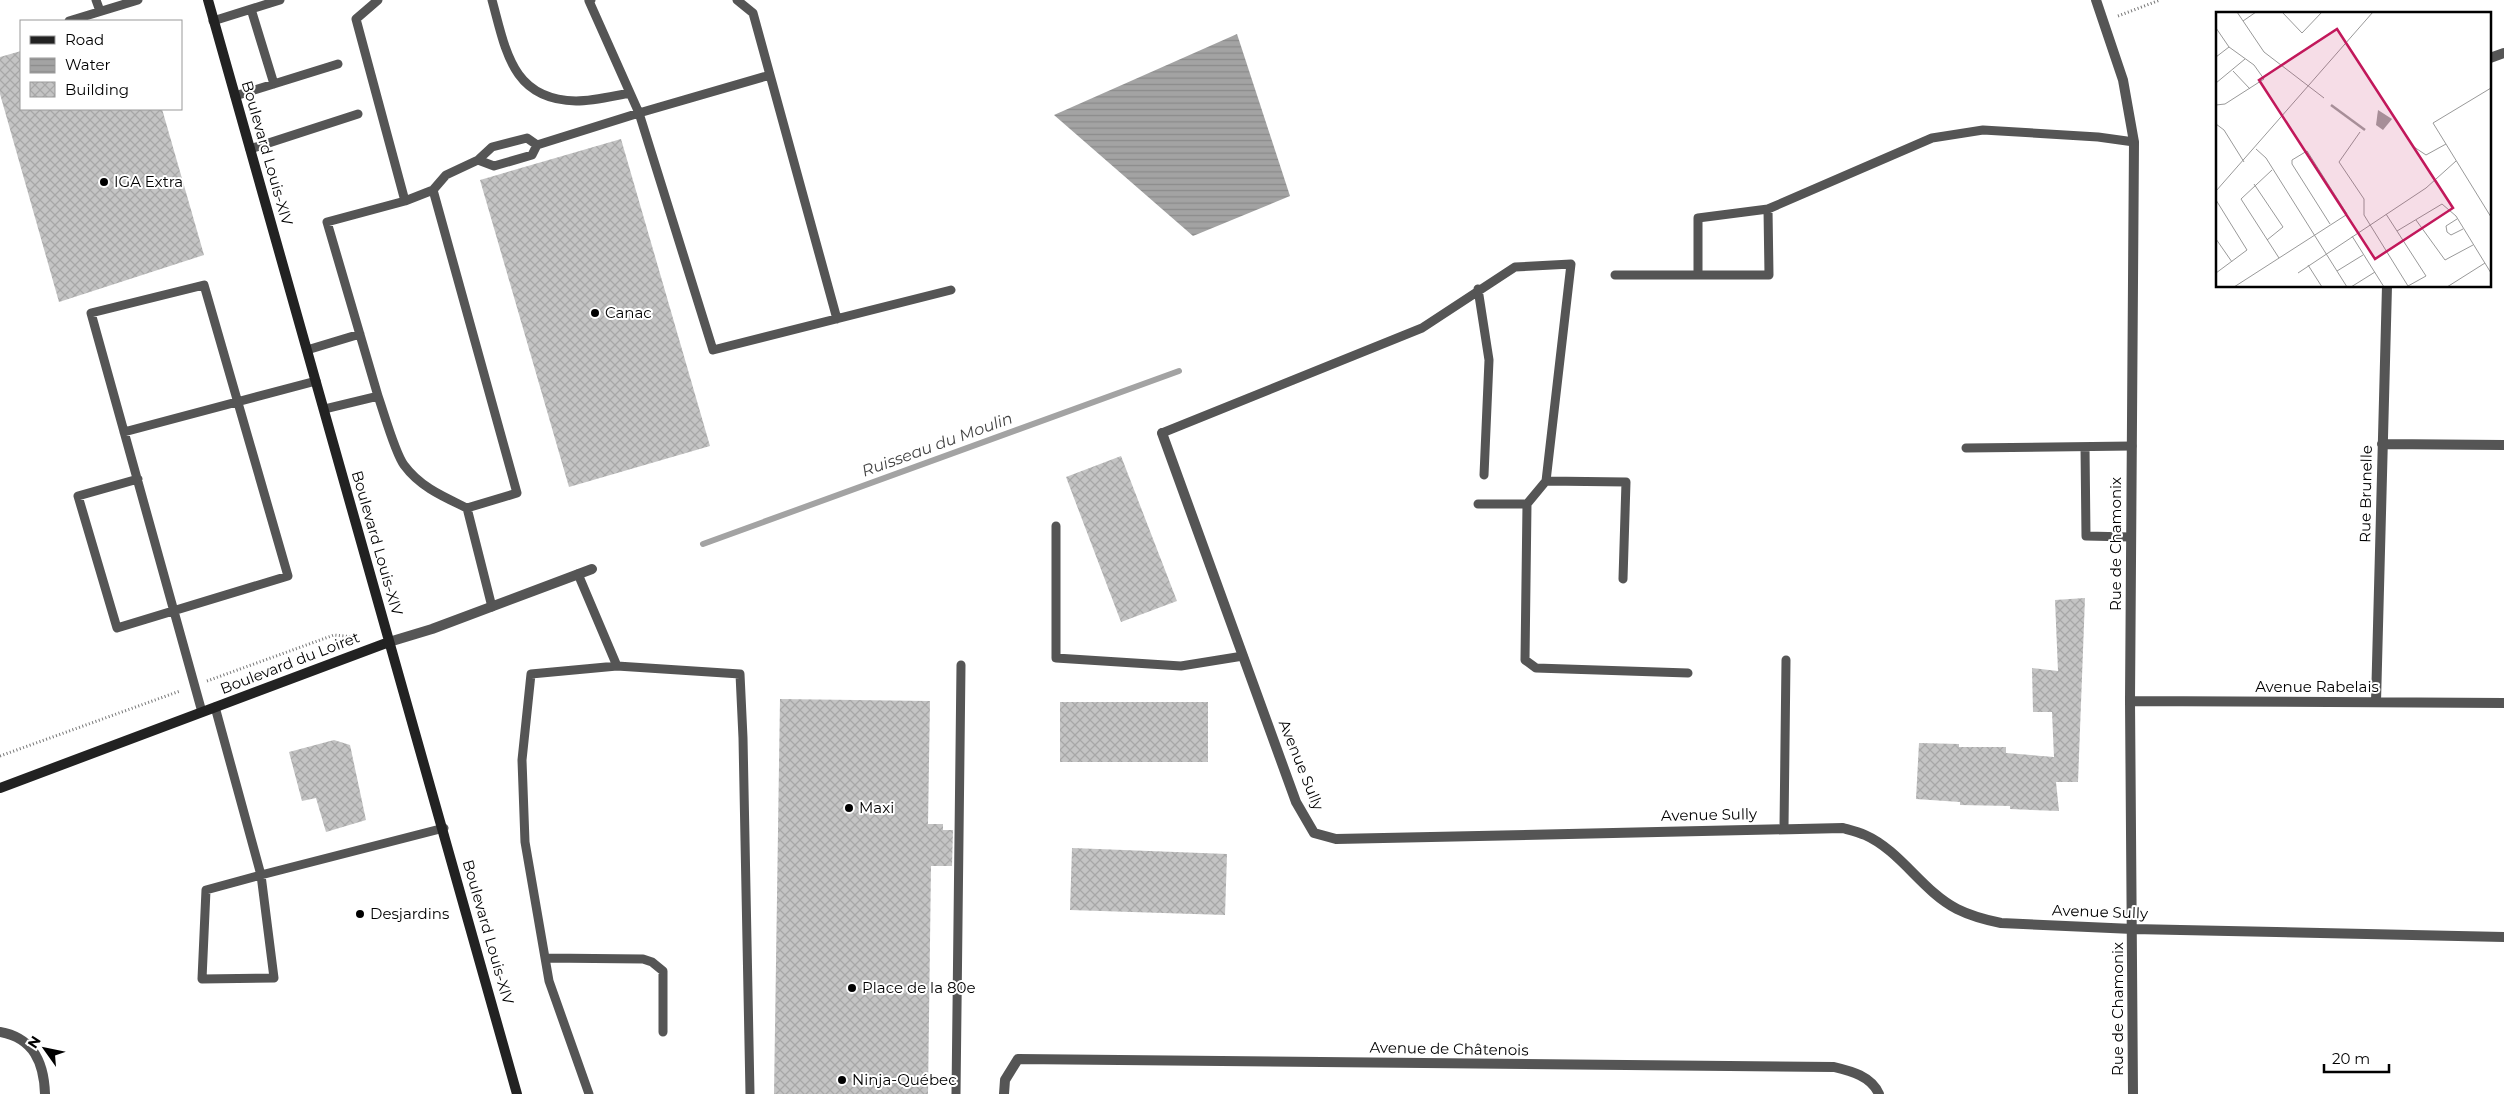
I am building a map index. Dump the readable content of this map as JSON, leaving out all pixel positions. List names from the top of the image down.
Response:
{
  "streets": {
    "main road": ["Boulevard Louis-XIV", "Boulevard du Loiret"],
    "street": [
      "Rue Brunelle",
      "Rue de Chamonix",
      "Avenue Rabelais",
      "Avenue Sully",
      "Avenue de Châtenois"
    ]
  },
  "crossings": [
    ["Boulevard Louis-XIV", "Boulevard du Loiret"],
    ["Rue Brunelle", "Avenue Rabelais"],
    ["Rue de Chamonix", "Avenue Rabelais"],
    ["Rue de Chamonix", "Avenue Sully"]
  ],
  "water": ["Ruisseau du Moulin"],
  "places": [
    "IGA Extra",
    "Canac",
    "Maxi",
    "Desjardins",
    "Place de la 80e",
    "Ninja-Québec"
  ],
  "legend": ["Road", "Water", "Building"],
  "scale_bar": "20 m",
  "north": "top left"
}
